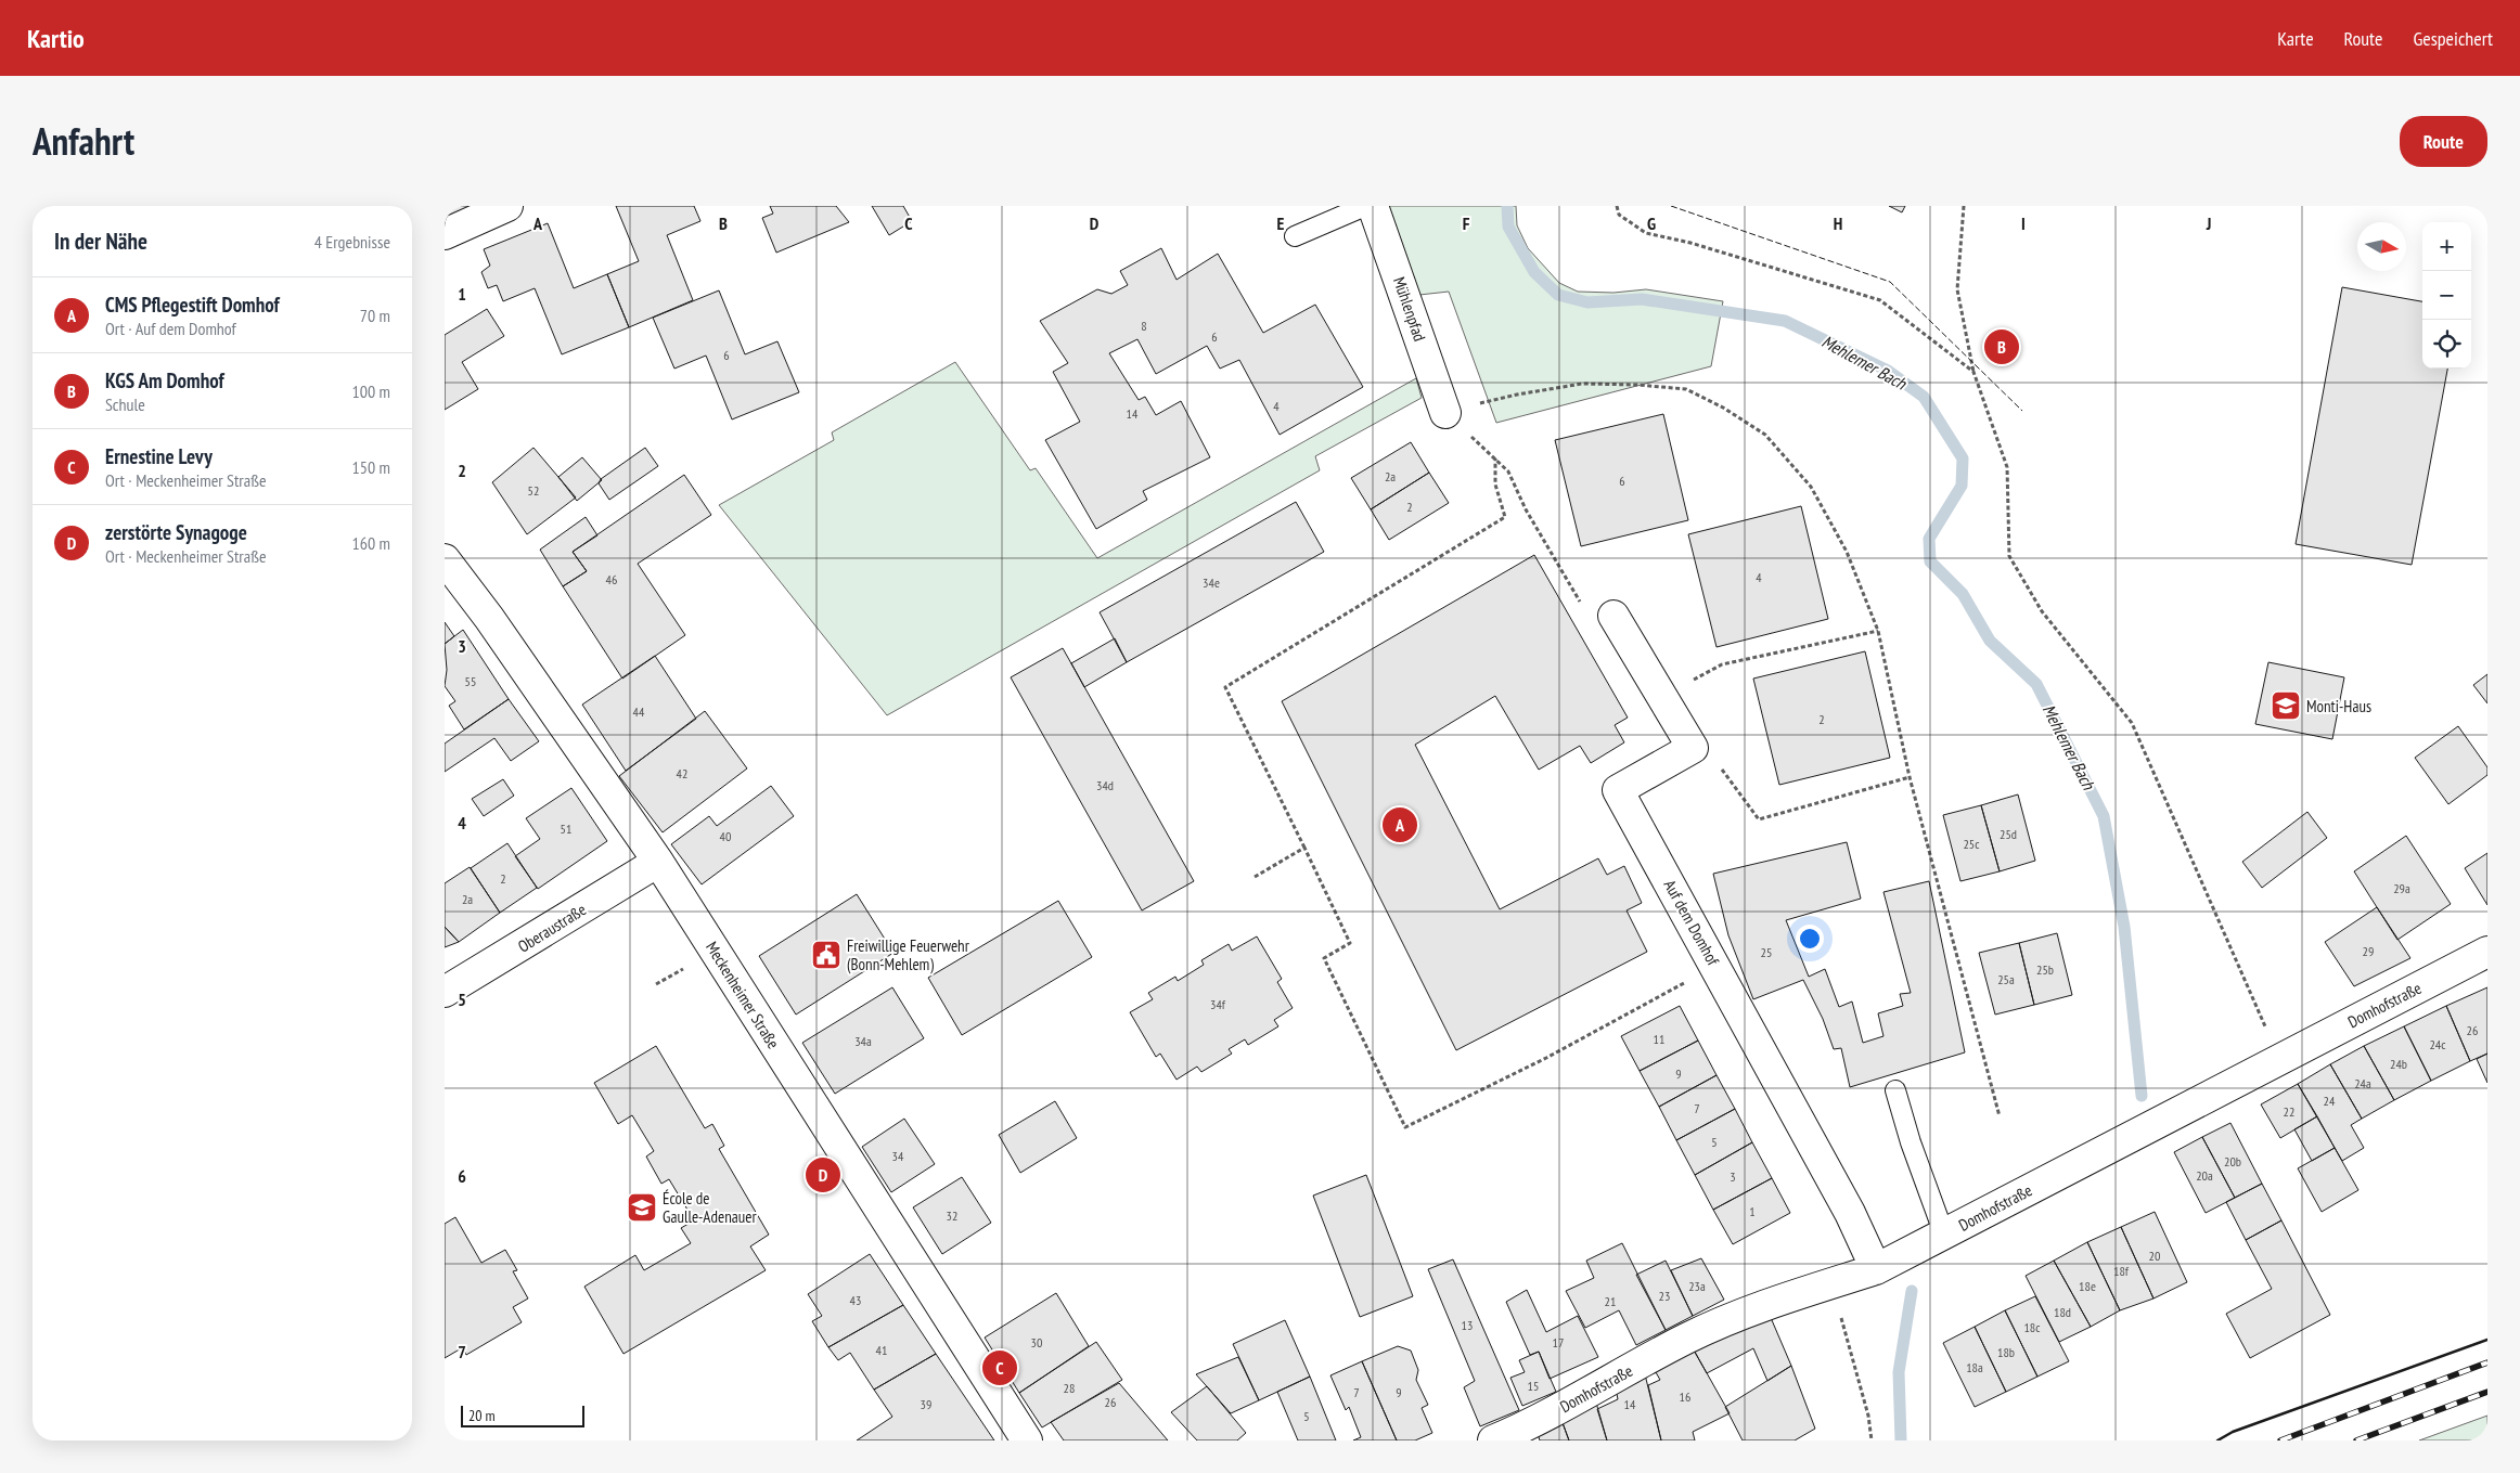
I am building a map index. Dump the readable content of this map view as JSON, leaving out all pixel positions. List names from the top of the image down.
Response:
{
  "streets": {
    "street": [
      "Mühlenpfad",
      "Auf dem Domhof",
      "Oberaustraße",
      "Meckenheimer Straße",
      "Domhofstraße"
    ]
  },
  "crossings": [
    ["Auf dem Domhof", "Domhofstraße"],
    ["Oberaustraße", "Meckenheimer Straße"]
  ],
  "water": ["Mehlemer Bach"],
  "places": {
    "school or university": ["Monti-Haus", "École de Gaulle-Adenauer"],
    "public building": ["Freiwillige Feuerwehr (Bonn-Mehlem)"]
  },
  "house_numbers": [
    "8",
    "6",
    "6",
    "4",
    "14",
    "2a",
    "6",
    "52",
    "2",
    "4",
    "46",
    "34e",
    "55",
    "44",
    "2",
    "42",
    "34d",
    "51",
    "25d",
    "40",
    "25c",
    "2",
    "29a",
    "2a",
    "29",
    "25",
    "25b",
    "25a",
    "34f",
    "26",
    "11",
    "34a",
    "24c",
    "24b",
    "9",
    "24a",
    "24",
    "7",
    "22",
    "5",
    "34",
    "20b",
    "20a",
    "3",
    "1",
    "32",
    "20",
    "18f",
    "23a",
    "18e",
    "23",
    "43",
    "21",
    "18d",
    "13",
    "18c",
    "30",
    "17",
    "41",
    "18b",
    "18a",
    "15",
    "28",
    "7",
    "9",
    "16",
    "26",
    "39",
    "14",
    "5"
  ],
  "scale_bar": "20 m",
  "north": "right",
  "page": {
    "header": "Kartio",
    "nav": ["Karte", "Route", "Gespeichert"],
    "title": "Anfahrt",
    "buttons": "Route",
    "heading": ["In der Nähe", "4 Ergebnisse"],
    "map_buttons": ["+", "−"],
    "list": [
      {
        "mark": "A",
        "name": "CMS Pflegestift Domhof",
        "note": "Ort · Auf dem Domhof",
        "value": "70 m"
      },
      {
        "mark": "B",
        "name": "KGS Am Domhof",
        "note": "Schule",
        "value": "100 m"
      },
      {
        "mark": "C",
        "name": "Ernestine Levy",
        "note": "Ort · Meckenheimer Straße",
        "value": "150 m"
      },
      {
        "mark": "D",
        "name": "zerstörte Synagoge",
        "note": "Ort · Meckenheimer Straße",
        "value": "160 m"
      }
    ],
    "pins": [
      "B",
      "A",
      "D",
      "C"
    ],
    "scale": "20 m"
  },
  "grid": {
    "columns": [
      "A",
      "B",
      "C",
      "D",
      "E",
      "F",
      "G",
      "H",
      "I",
      "J"
    ],
    "rows": [
      "1",
      "2",
      "3",
      "4",
      "5",
      "6",
      "7"
    ]
  }
}
